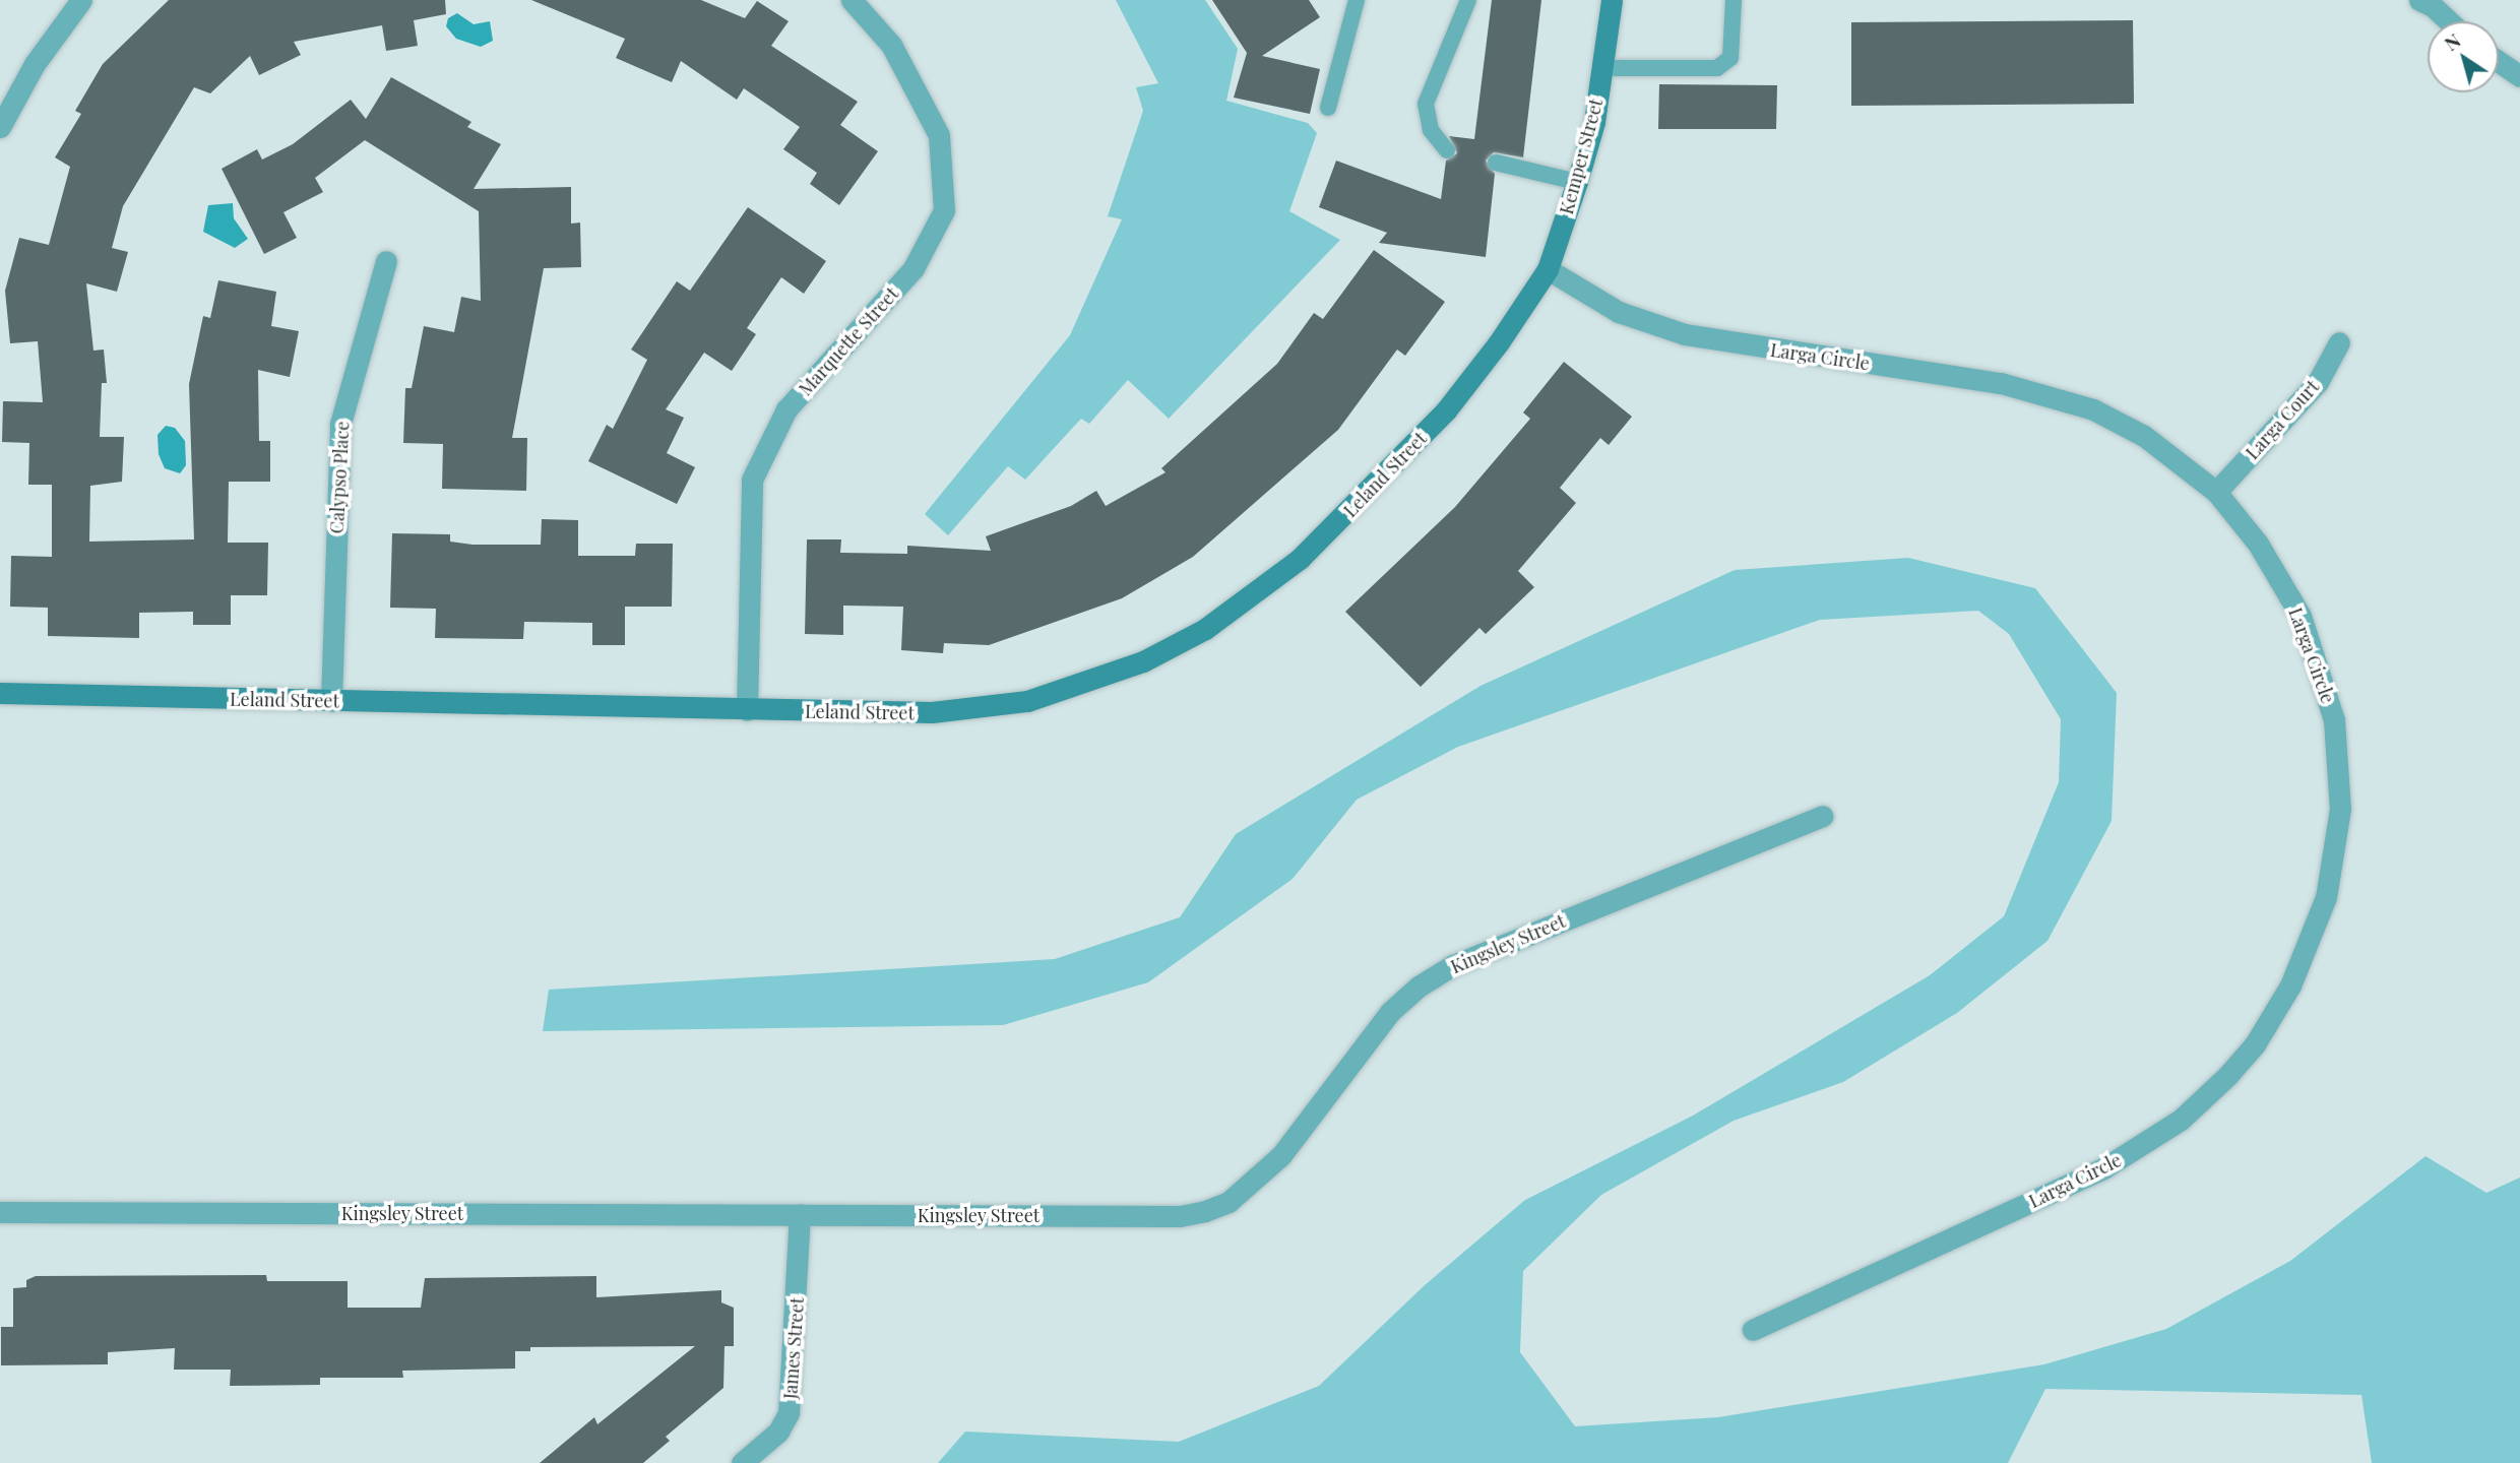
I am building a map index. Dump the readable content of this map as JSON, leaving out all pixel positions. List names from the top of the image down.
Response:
{
  "streets": {
    "street": [
      "Kemper Street",
      "Marquette Street",
      "Larga Circle",
      "Larga Court",
      "Leland Street",
      "Calypso Place",
      "Kingsley Street",
      "James Street"
    ]
  },
  "crossings": [
    ["Kemper Street", "Larga Circle"],
    ["Kemper Street", "Leland Street"],
    ["Marquette Street", "Leland Street"],
    ["Larga Circle", "Larga Court"],
    ["Larga Circle", "Leland Street"],
    ["Leland Street", "Calypso Place"],
    ["Kingsley Street", "James Street"]
  ],
  "north": "top left"
}
